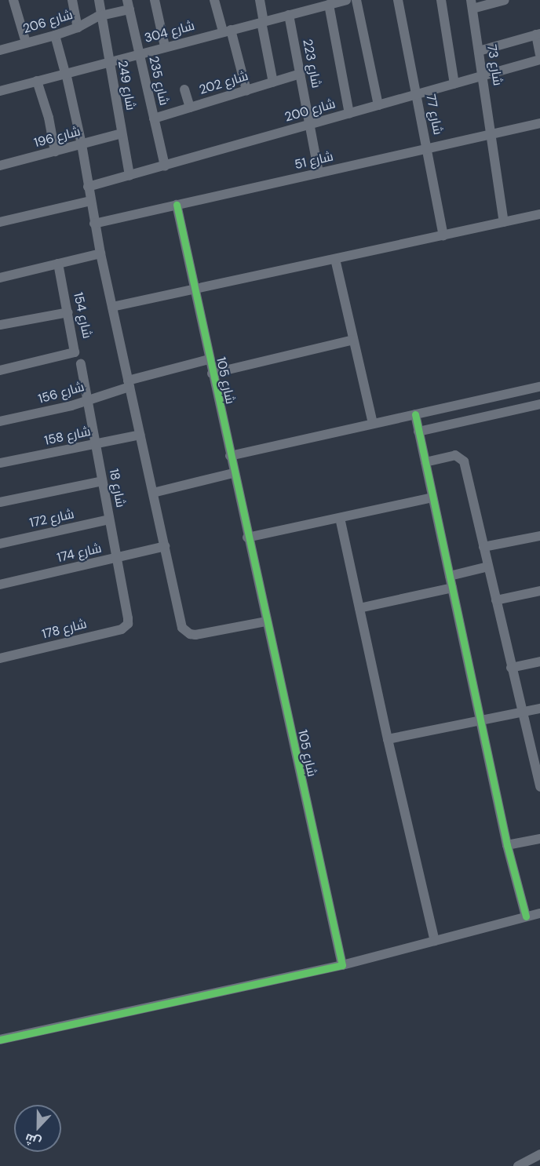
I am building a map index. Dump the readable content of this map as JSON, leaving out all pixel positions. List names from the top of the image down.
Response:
{
  "streets": {
    "street": [
      "شارع 206",
      "شارع 304",
      "شارع 223",
      "شارع 73",
      "شارع 235",
      "شارع 202",
      "شارع 249",
      "شارع 200",
      "شارع 77",
      "شارع 196",
      "شارع 51",
      "شارع 154",
      "شارع 105",
      "شارع 156",
      "شارع 158",
      "شارع 18",
      "شارع 172",
      "شارع 174",
      "شارع 178"
    ]
  },
  "crossings": [
    ["شارع 206", "شارع 235"],
    ["شارع 206", "شارع 249"],
    ["شارع 304", "شارع 223"],
    ["شارع 304", "شارع 235"],
    ["شارع 304", "شارع 249"],
    ["شارع 223", "شارع 202"],
    ["شارع 223", "شارع 200"],
    ["شارع 223", "شارع 51"],
    ["شارع 73", "شارع 200"],
    ["شارع 73", "شارع 51"],
    ["شارع 235", "شارع 202"],
    ["شارع 235", "شارع 200"],
    ["شارع 249", "شارع 200"],
    ["شارع 249", "شارع 196"],
    ["شارع 200", "شارع 77"],
    ["شارع 77", "شارع 51"],
    ["شارع 51", "شارع 105"],
    ["شارع 105", "شارع 156"],
    ["شارع 156", "شارع 18"],
    ["شارع 158", "شارع 18"],
    ["شارع 18", "شارع 172"],
    ["شارع 18", "شارع 174"],
    ["شارع 18", "شارع 178"]
  ],
  "north": "bottom"
}
